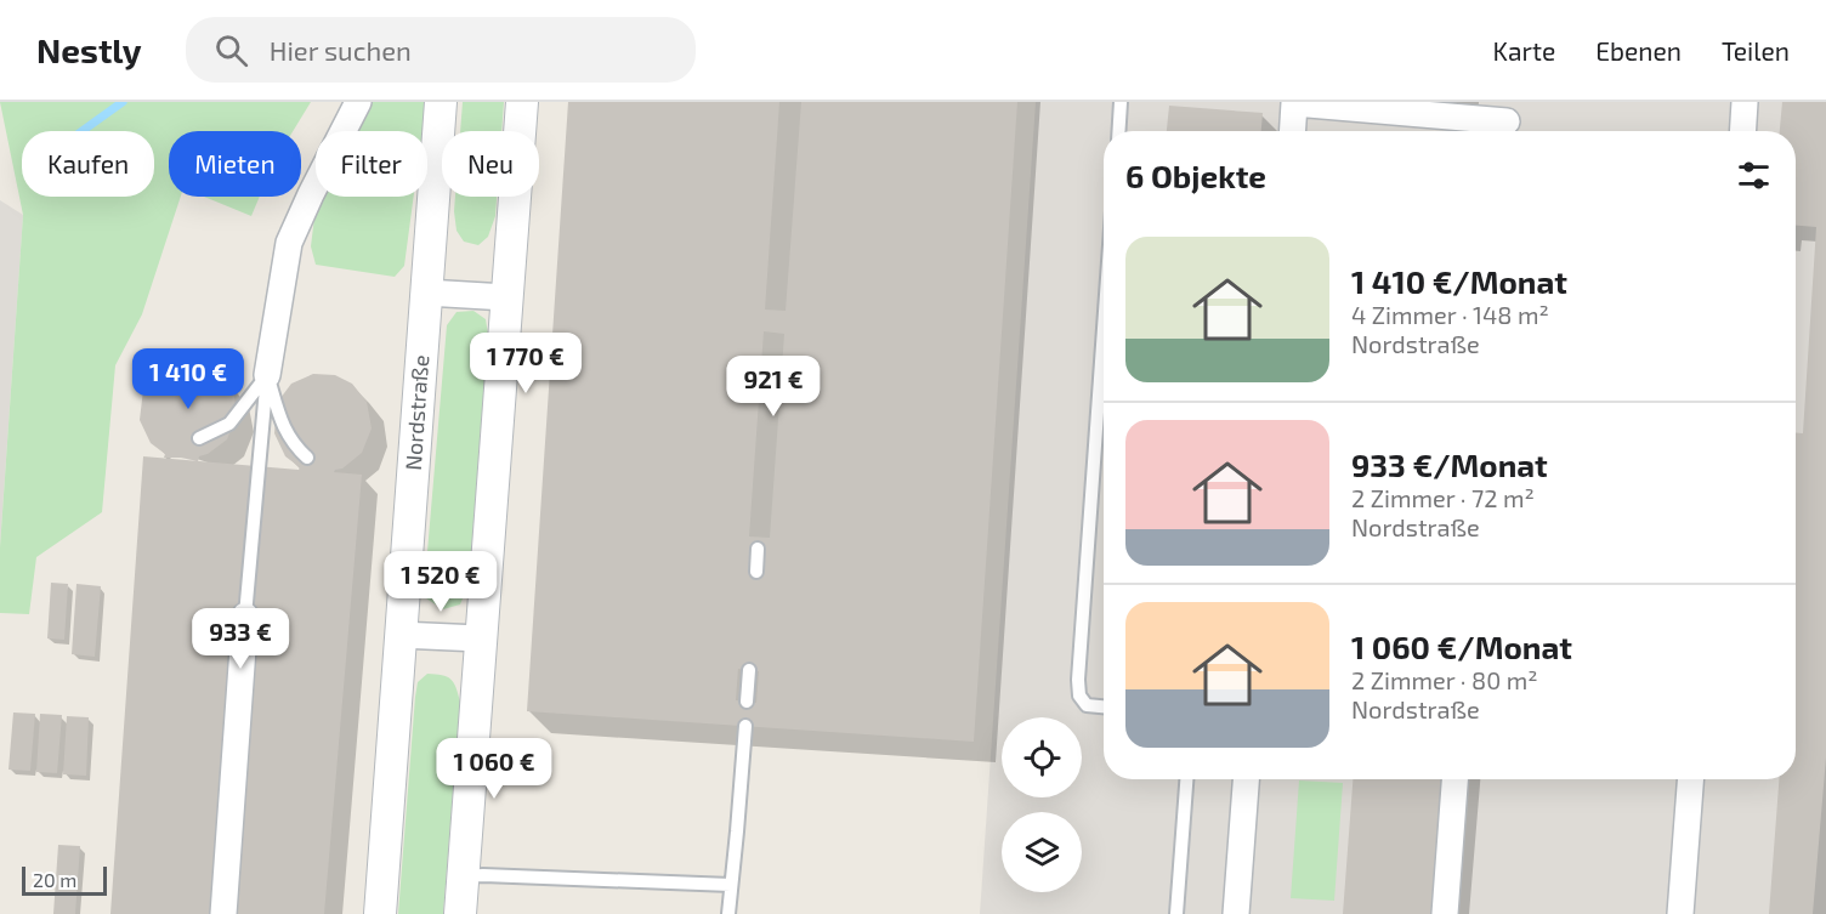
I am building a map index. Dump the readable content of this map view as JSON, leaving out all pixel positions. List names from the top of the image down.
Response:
{
  "streets": {
    "street": ["Nordstraße"]
  },
  "scale_bar": "20 m",
  "page": {
    "header": "Nestly",
    "search": "Hier suchen",
    "nav": ["Karte", "Ebenen", "Teilen"],
    "chip": [
      "Kaufen",
      "Mieten",
      "Filter",
      "Neu"
    ],
    "heading": "6 Objekte",
    "list": [
      {
        "name": "1 410 €/Monat",
        "note": "4 Zimmer · 148 m² · Nordstraße"
      },
      {
        "name": "933 €/Monat",
        "note": "2 Zimmer · 72 m² · Nordstraße"
      },
      {
        "name": "1 060 €/Monat",
        "note": "2 Zimmer · 80 m² · Nordstraße"
      }
    ],
    "price": [
      "1 770 €",
      "1 410 €",
      "921 €",
      "1 520 €",
      "933 €",
      "1 060 €"
    ],
    "scale": "20 m"
  }
}
